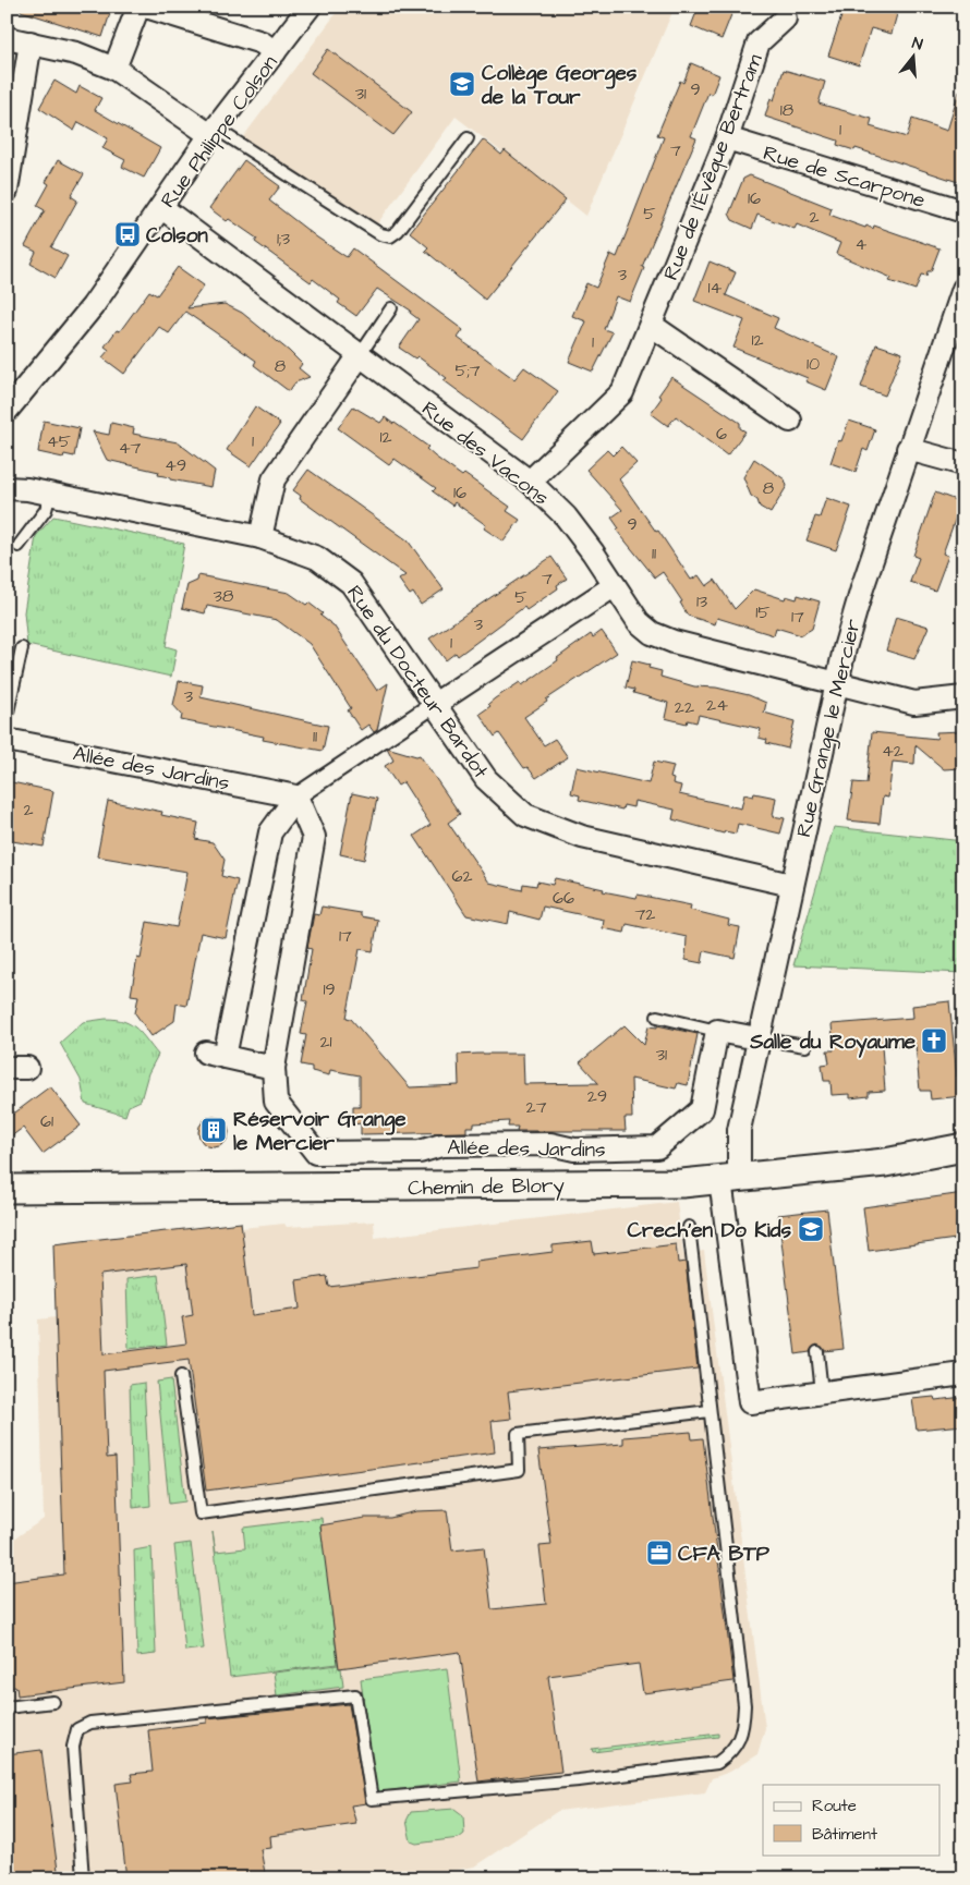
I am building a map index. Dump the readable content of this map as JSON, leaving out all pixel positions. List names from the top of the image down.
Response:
{
  "streets": {
    "street": [
      "Rue Philippe Colson",
      "Rue de l'Évêque Bertram",
      "Rue de Scarpone",
      "Rue des Vacons",
      "Rue du Docteur Bardot",
      "Rue Grange le Mercier",
      "Allée des Jardins",
      "Chemin de Blory"
    ]
  },
  "crossings": [
    ["Rue Philippe Colson", "Rue des Vacons"],
    ["Rue de l'Évêque Bertram", "Rue de Scarpone"],
    ["Rue de l'Évêque Bertram", "Rue des Vacons"],
    ["Rue des Vacons", "Rue Grange le Mercier"],
    ["Rue du Docteur Bardot", "Rue Grange le Mercier"],
    ["Rue Grange le Mercier", "Chemin de Blory"]
  ],
  "places": {
    "school or university": ["Collège Georges de la Tour", "Crech'en Do Kids"],
    "bus stop": ["Colson"],
    "church": ["Salle du Royaume"],
    "building": ["Réservoir Grange le Mercier"],
    "office": ["CFA BTP"]
  },
  "house_numbers": [
    "9",
    "31",
    "18",
    "1",
    "7",
    "16",
    "5",
    "2",
    "1;3",
    "4",
    "3",
    "14",
    "12",
    "1",
    "10",
    "8",
    "5;7",
    "6",
    "12",
    "45",
    "1",
    "47",
    "49",
    "8",
    "16",
    "9",
    "11",
    "7",
    "38",
    "5",
    "13",
    "15",
    "17",
    "3",
    "1",
    "3",
    "24",
    "22",
    "11",
    "42",
    "2",
    "62",
    "66",
    "72",
    "17",
    "19",
    "21",
    "31",
    "29",
    "27",
    "61"
  ],
  "legend": ["Route", "Bâtiment"],
  "north": "top"
}
